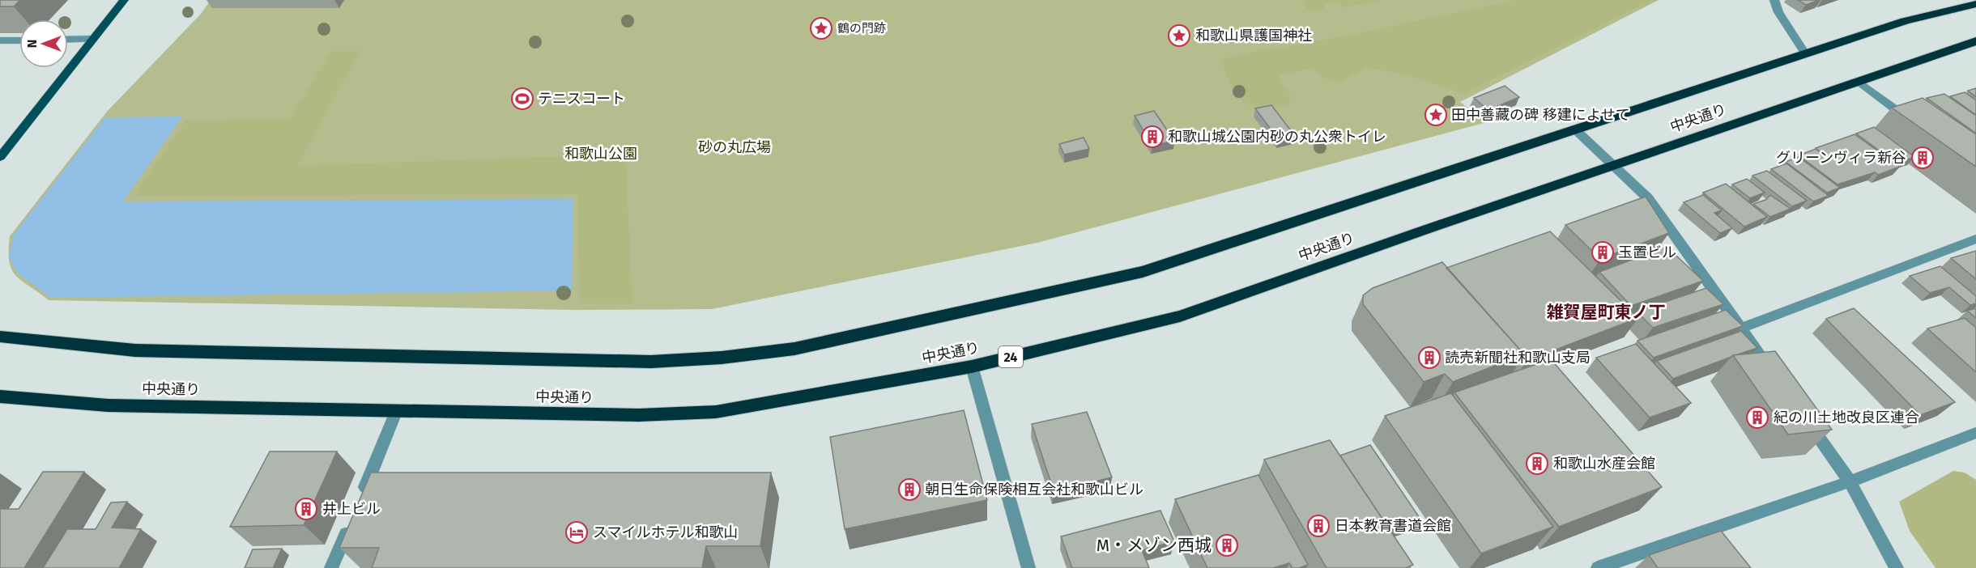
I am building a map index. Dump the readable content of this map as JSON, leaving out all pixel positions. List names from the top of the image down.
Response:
{
  "streets": {
    "highway": ["中央通り", "24"]
  },
  "districts": ["雑賀屋町東ノ丁"],
  "parks": ["砂の丸広場", "和歌山公園"],
  "places": {
    "place": ["鶴の門跡", "和歌山県護国神社", "田中善藏の碑 移建によせて"],
    "sports": ["テニスコート"],
    "building": [
      "和歌山城公園内砂の丸公衆トイレ",
      "グリーンヴィラ新谷",
      "玉置ビル",
      "読売新聞社和歌山支局",
      "紀の川土地改良区連合",
      "和歌山水産会館",
      "朝日生命保険相互会社和歌山ビル",
      "井上ビル",
      "日本教育書道会館",
      "M・メゾン西城"
    ],
    "hotel": ["スマイルホテル和歌山"]
  },
  "north": "left"
}
